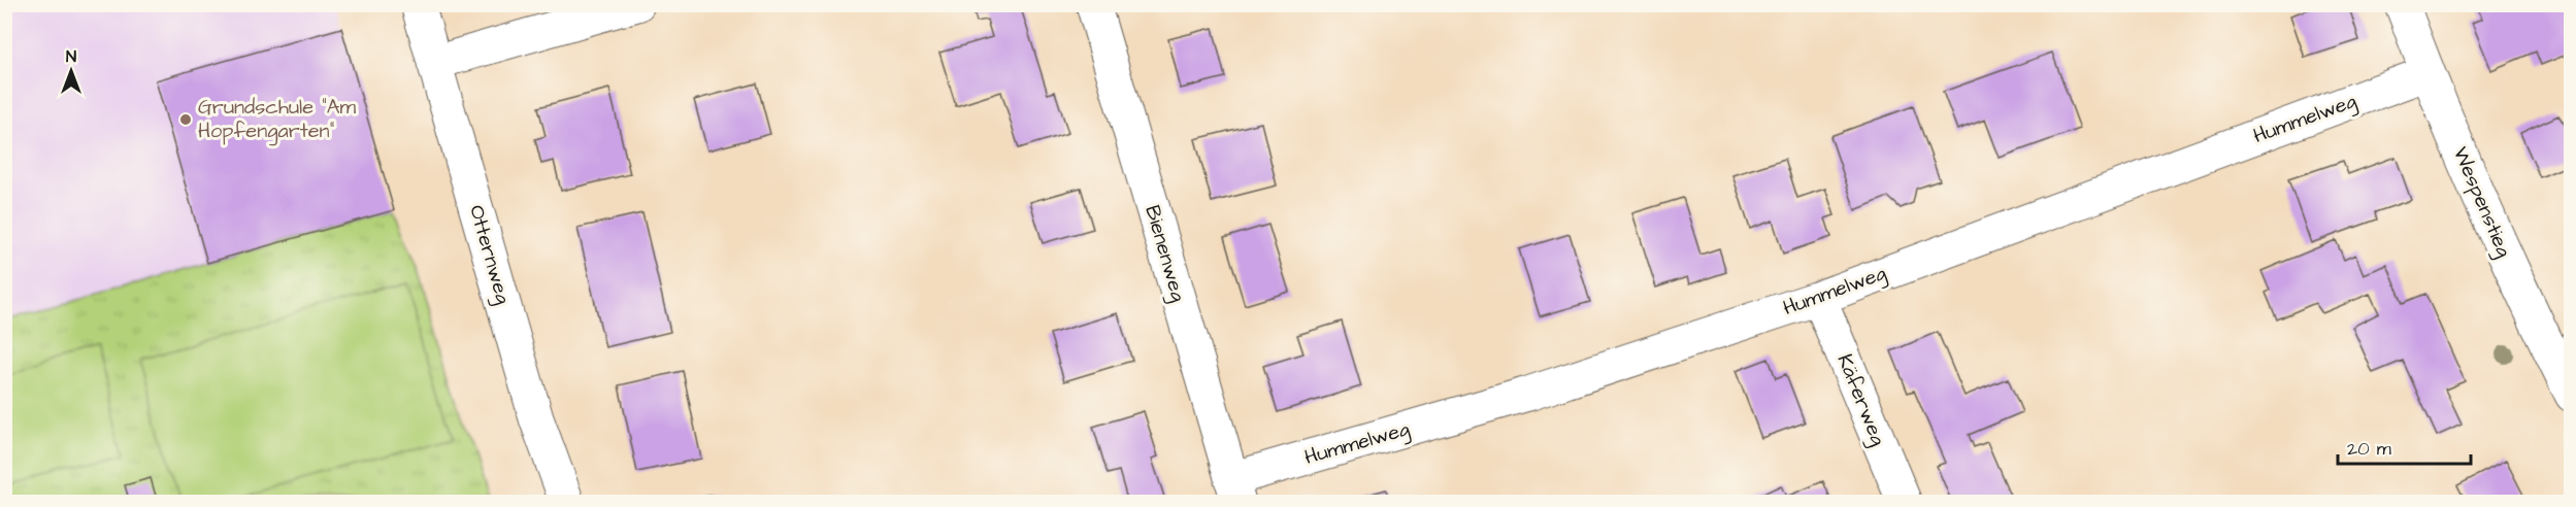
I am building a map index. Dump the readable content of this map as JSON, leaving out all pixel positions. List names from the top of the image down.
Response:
{
  "streets": {
    "street": [
      "Hummelweg",
      "Wespenstieg",
      "Bienenweg",
      "Otternweg",
      "Käferweg"
    ]
  },
  "crossings": [
    ["Hummelweg", "Wespenstieg"],
    ["Hummelweg", "Bienenweg"],
    ["Hummelweg", "Käferweg"]
  ],
  "places": ["Grundschule \"Am Hopfengarten\""],
  "scale_bar": "20 m",
  "north": "top"
}
